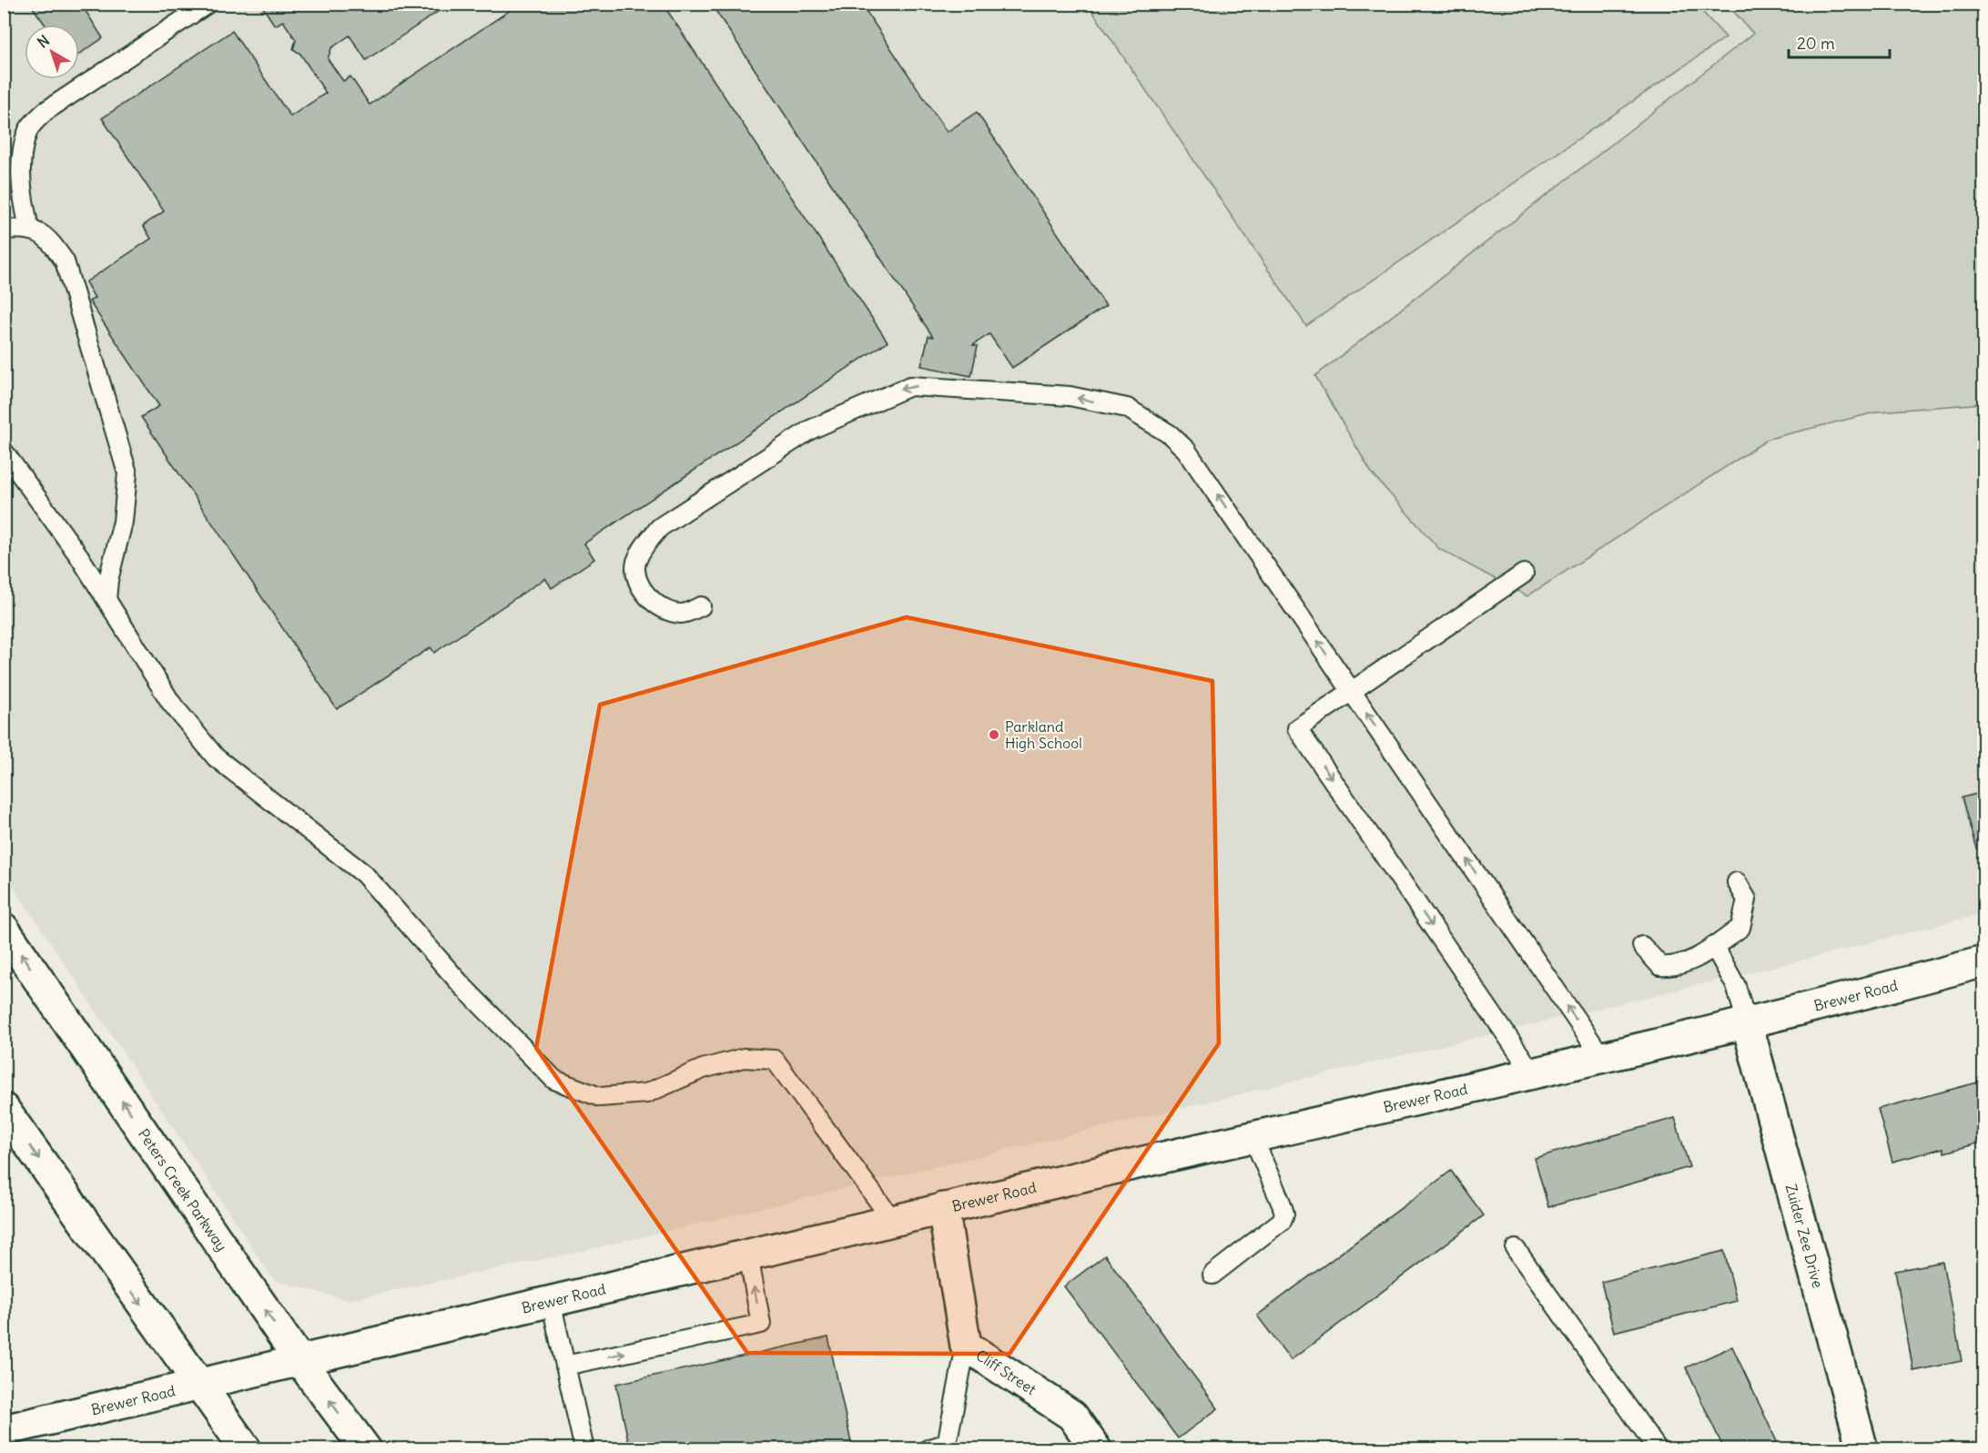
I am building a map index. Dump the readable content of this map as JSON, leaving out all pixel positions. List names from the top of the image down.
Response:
{
  "streets": {
    "street": [
      "Brewer Road",
      "Peters Creek Parkway",
      "Zuider Zee Drive",
      "Cliff Street"
    ]
  },
  "crossings": [
    ["Brewer Road", "Peters Creek Parkway"],
    ["Brewer Road", "Zuider Zee Drive"],
    ["Brewer Road", "Cliff Street"]
  ],
  "places": ["Parkland High School"],
  "scale_bar": "20 m",
  "north": "top left"
}
